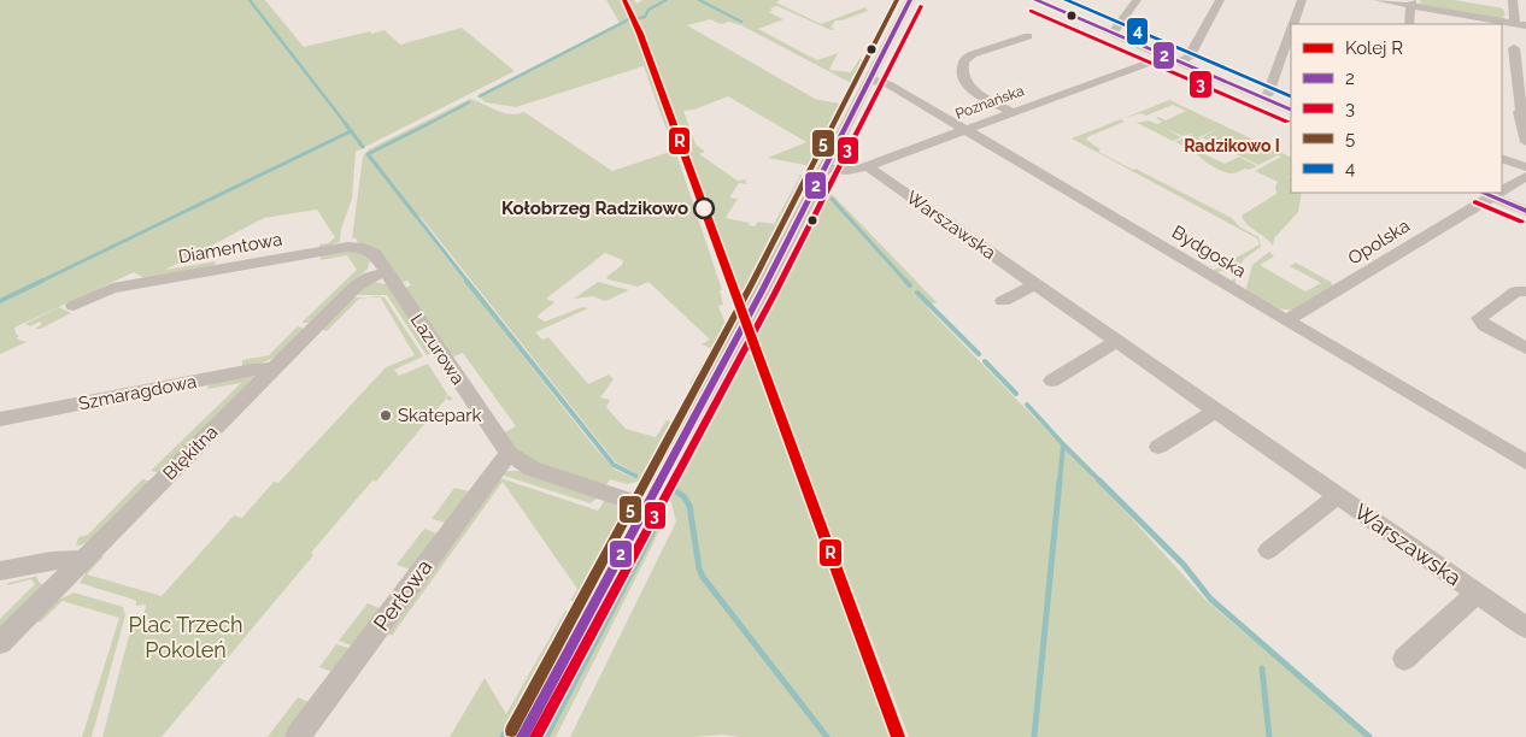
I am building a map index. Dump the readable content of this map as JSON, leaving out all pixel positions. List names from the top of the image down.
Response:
{
  "streets": {
    "street": [
      "Poznańska",
      "Warszawska",
      "Opolska",
      "Diamentowa",
      "Bydgoska",
      "Lazurowa",
      "Szmaragdowa",
      "Błękitna",
      "Perłowa"
    ]
  },
  "crossings": [
    ["Poznańska", "Warszawska"],
    ["Poznańska", "Bydgoska"],
    ["Opolska", "Bydgoska"],
    ["Diamentowa", "Lazurowa"],
    ["Diamentowa", "Błękitna"],
    ["Lazurowa", "Błękitna"],
    ["Lazurowa", "Perłowa"],
    ["Szmaragdowa", "Błękitna"]
  ],
  "districts": ["Radzikowo I"],
  "parks": ["Plac Trzech Pokoleń"],
  "places": ["Kołobrzeg Radzikowo", "Skatepark"],
  "lines": [
    "rail line R",
    "transit line 2",
    "transit line 5",
    "transit line 4",
    "transit line 3"
  ],
  "legend": [
    "Kolej R",
    "2",
    "3",
    "5",
    "4"
  ]
}
